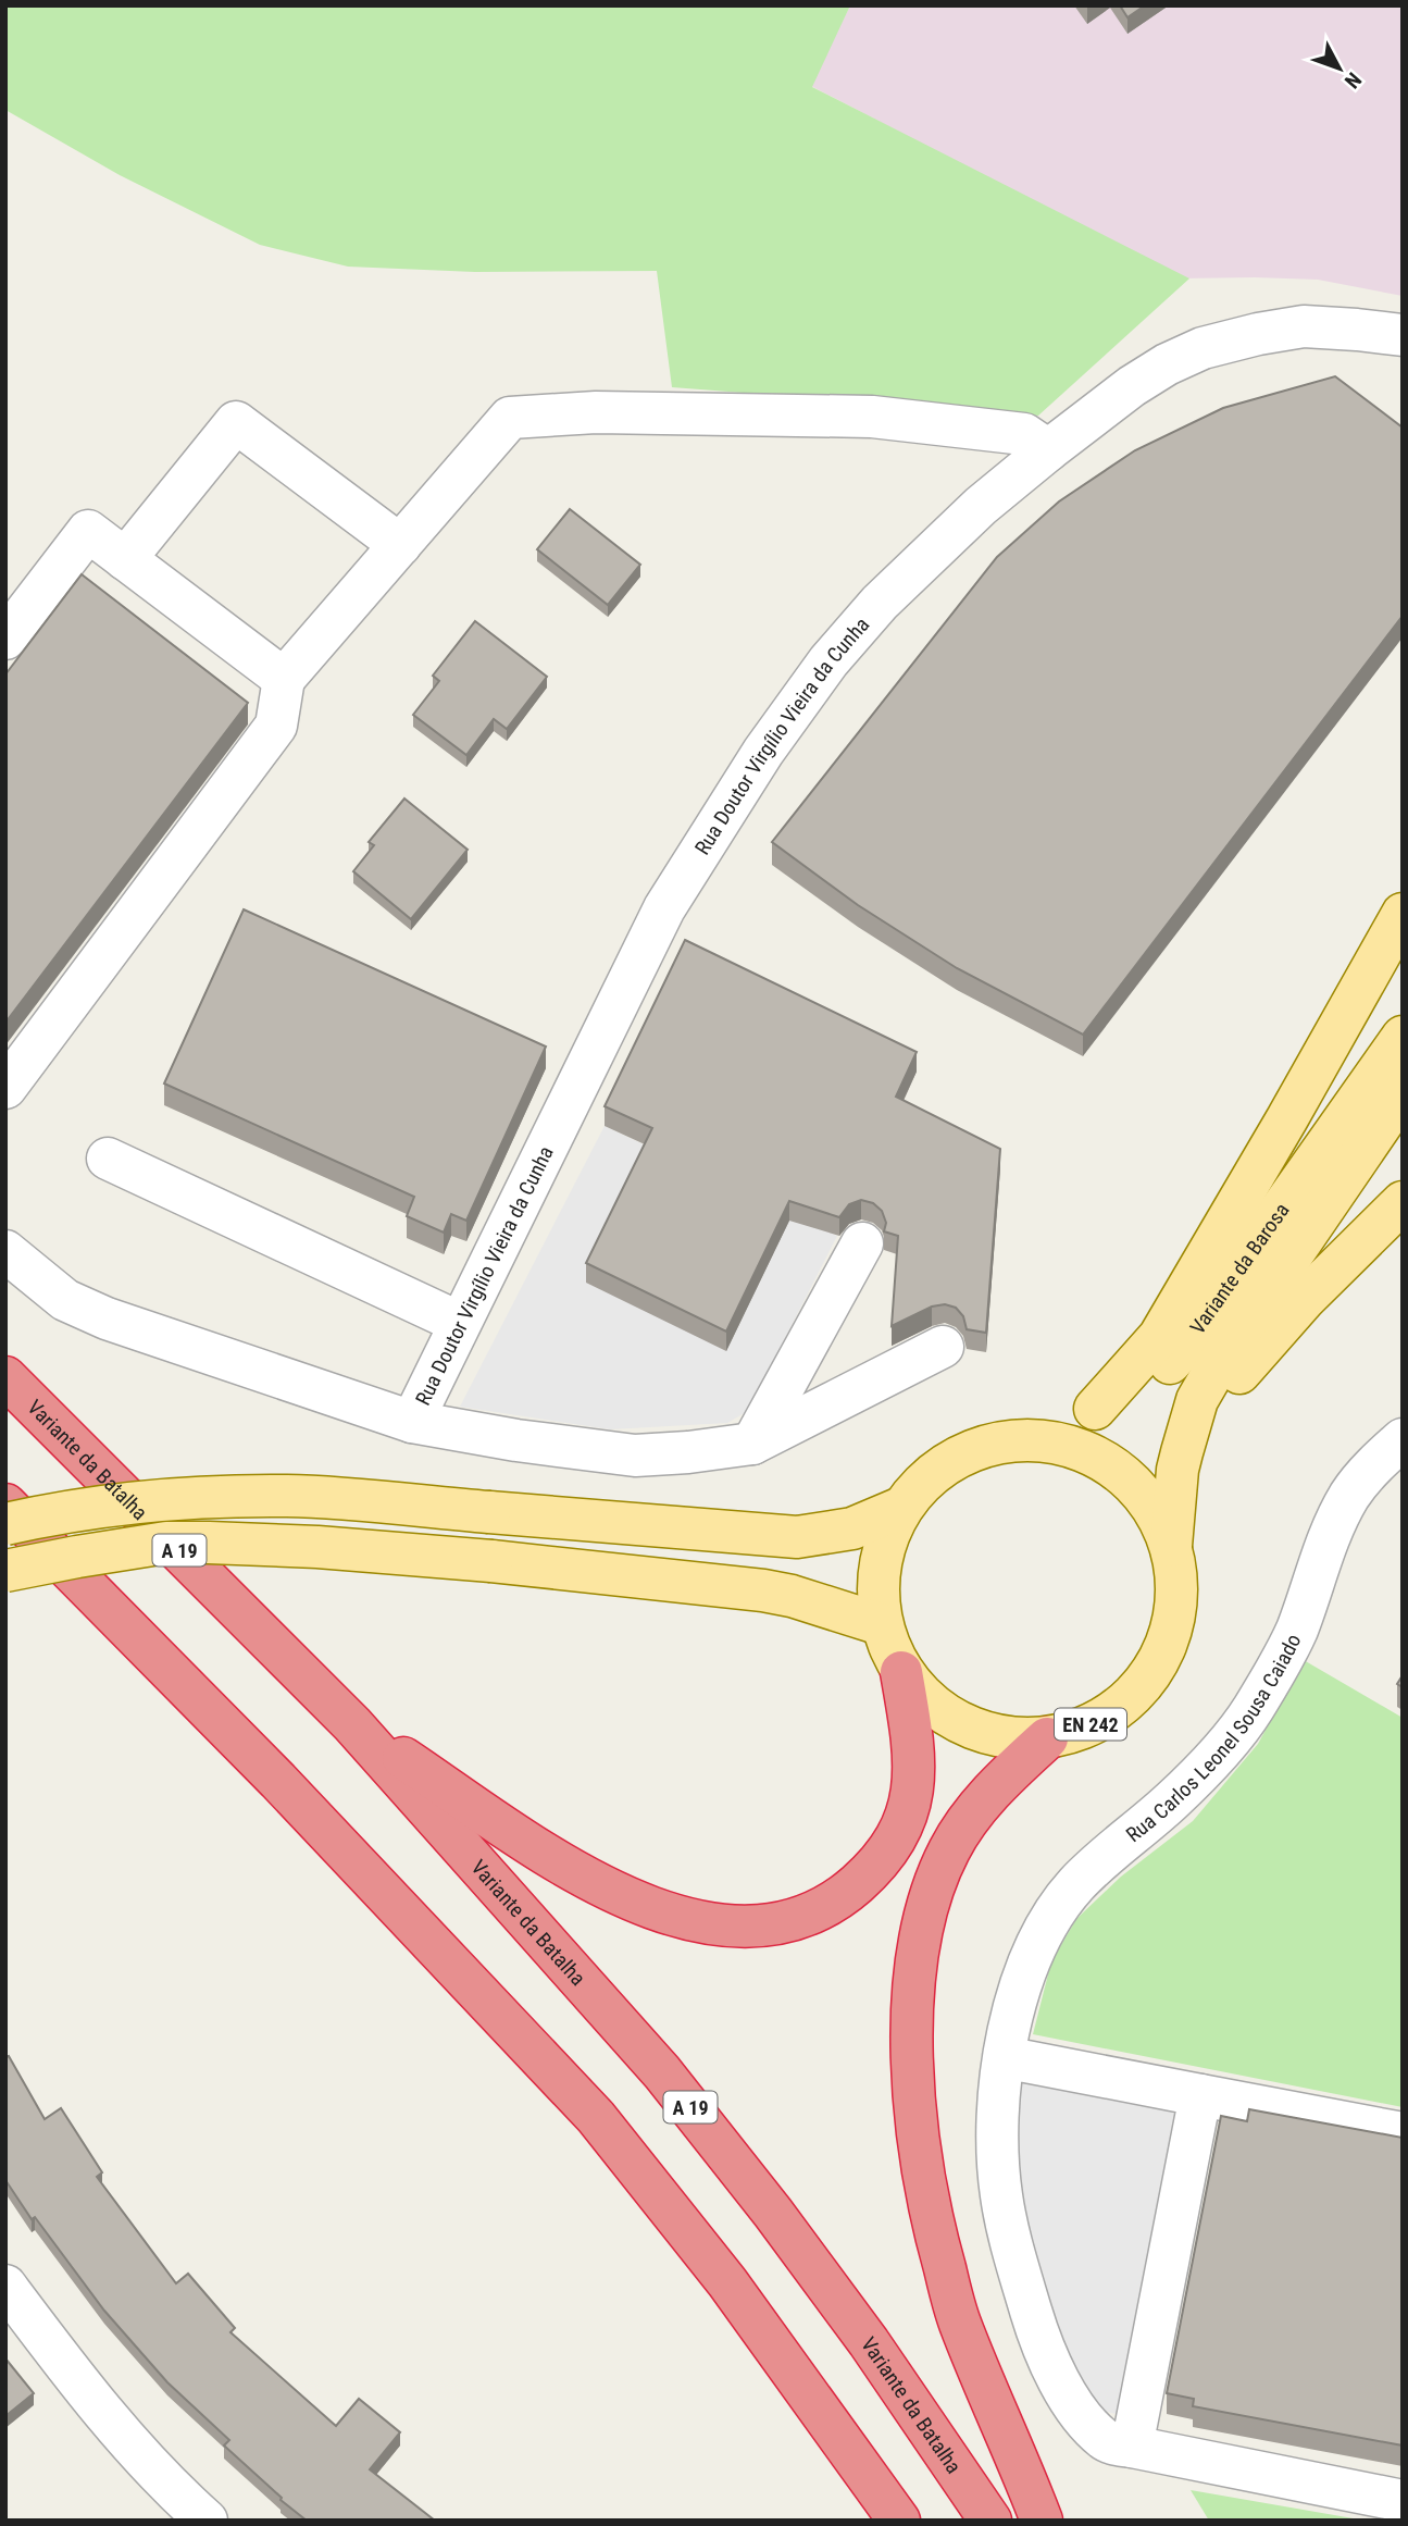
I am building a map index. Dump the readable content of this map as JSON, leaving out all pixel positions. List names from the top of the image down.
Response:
{
  "streets": {
    "highway": ["Variante da Batalha", "A 19"],
    "main road": ["Variante da Barosa", "EN 242"],
    "street": ["Rua Doutor Virgílio Vieira da Cunha", "Rua Carlos Leonel Sousa Caiado"]
  },
  "crossings": [
    ["Variante da Barosa", "EN 242"]
  ],
  "north": "bottom right"
}
